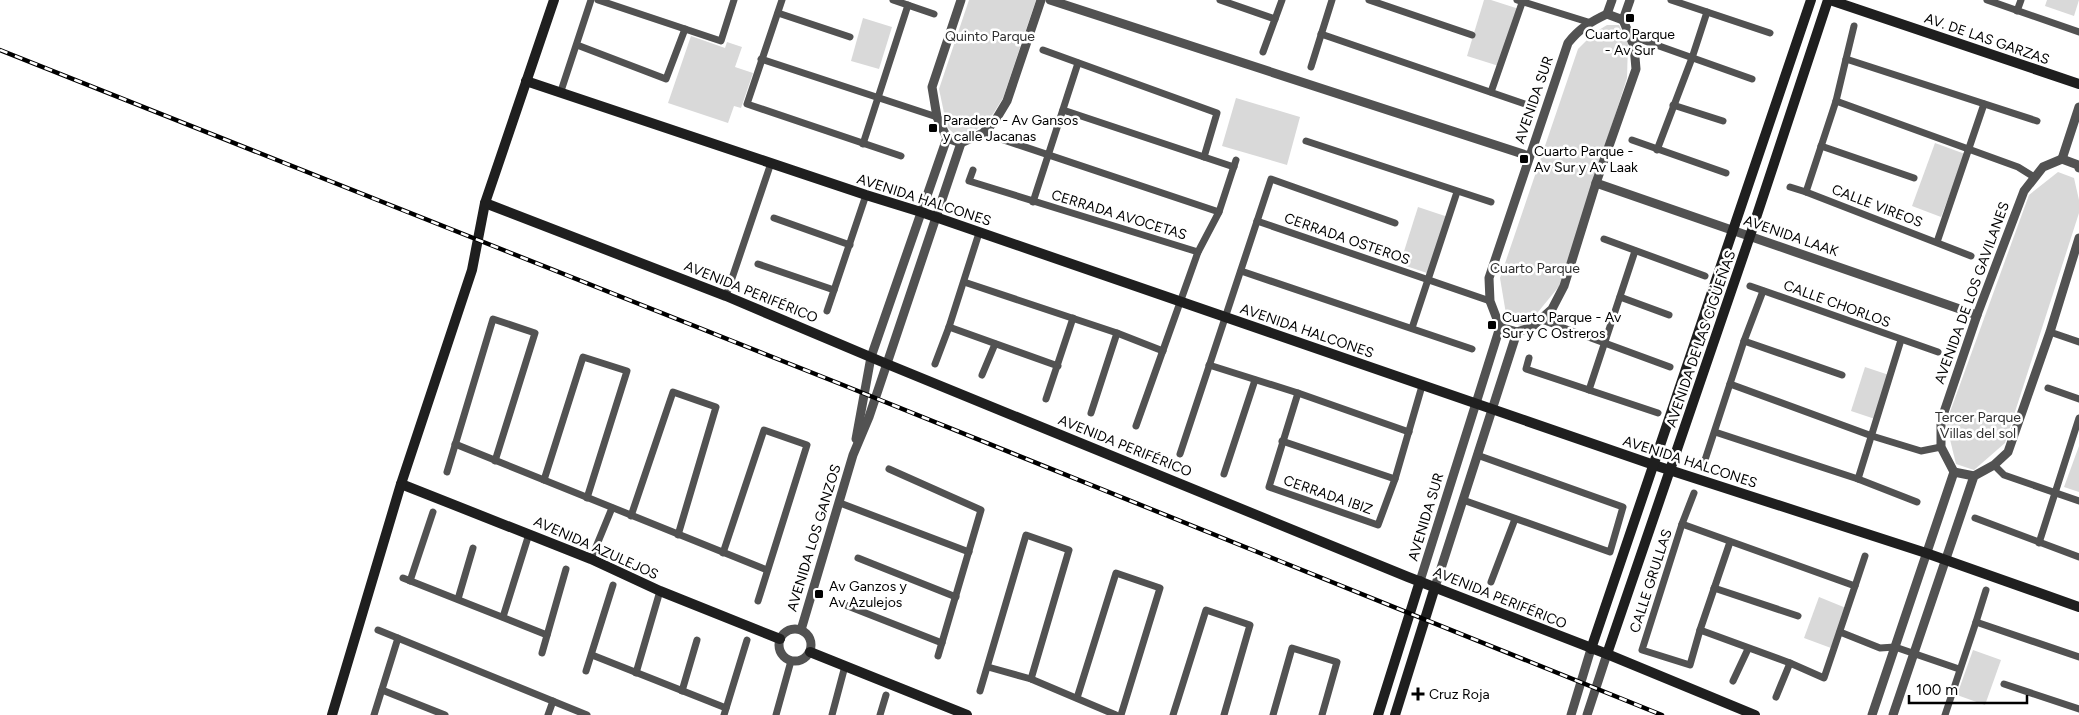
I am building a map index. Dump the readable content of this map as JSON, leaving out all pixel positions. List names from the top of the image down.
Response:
{
  "streets": {
    "main road": [
      "AV. DE LAS GARZAS",
      "AVENIDA SUR",
      "AVENIDA HALCONES",
      "AVENIDA PERIFÉRICO",
      "AVENIDA DE LAS CIGÜEÑAS",
      "AVENIDA AZULEJOS"
    ],
    "street": [
      "CALLE VIREOS",
      "CERRADA AVOCETAS",
      "AVENIDA LAAK",
      "CERRADA OSTEROS",
      "AVENIDA DE LOS GAVILANES",
      "CALLE CHORLOS",
      "CERRADA IBIZ",
      "AVENIDA LOS GANZOS",
      "CALLE GRULLAS"
    ]
  },
  "crossings": [
    ["AV. DE LAS GARZAS", "AVENIDA DE LAS CIGÜEÑAS"],
    ["AVENIDA SUR", "AVENIDA HALCONES"],
    ["AVENIDA SUR", "CERRADA OSTEROS"],
    ["AVENIDA SUR", "AVENIDA PERIFÉRICO"],
    ["AVENIDA HALCONES", "CERRADA AVOCETAS"],
    ["AVENIDA HALCONES", "AVENIDA DE LAS CIGÜEÑAS"],
    ["AVENIDA HALCONES", "CERRADA IBIZ"],
    ["AVENIDA LAAK", "AVENIDA DE LOS GAVILANES"],
    ["AVENIDA LAAK", "AVENIDA DE LAS CIGÜEÑAS"],
    ["AVENIDA PERIFÉRICO", "AVENIDA DE LAS CIGÜEÑAS"],
    ["AVENIDA LOS GANZOS", "AVENIDA AZULEJOS"]
  ],
  "parks": ["Quinto Parque", "Cuarto Parque", "Tercer Parque Villas del sol"],
  "places": {
    "transit": [
      "Cuarto Parque - Av Sur",
      "Paradero - Av Gansos y calle Jacanas",
      "Cuarto Parque - Av Sur y Av Laak",
      "Cuarto Parque - Av Sur y C Ostreros",
      "Av Ganzos y Av Azulejos"
    ],
    "health": ["Cruz Roja"]
  },
  "scale_bar": "100 m"
}
